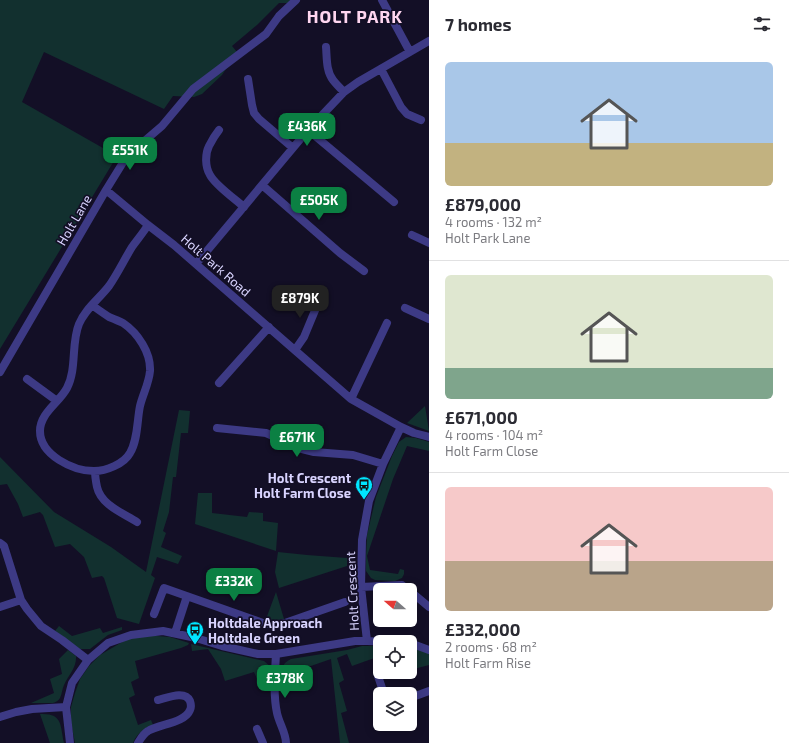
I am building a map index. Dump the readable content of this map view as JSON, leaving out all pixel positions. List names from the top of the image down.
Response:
{
  "streets": {
    "street": ["Holt Lane", "Holt Park Road", "Holt Crescent"]
  },
  "crossings": [
    ["Holt Lane", "Holt Park Road"],
    ["Holt Park Road", "Holt Crescent"]
  ],
  "districts": ["HOLT PARK"],
  "places": {
    "bus stop": ["Holt Crescent Holt Farm Close", "Holtdale Approach Holtdale Green"]
  },
  "north": "left",
  "page": {
    "heading": "7 homes",
    "list": [
      {
        "name": "£879,000",
        "note": "4 rooms · 132 m² · Holt Park Lane"
      },
      {
        "name": "£671,000",
        "note": "4 rooms · 104 m² · Holt Farm Close"
      },
      {
        "name": "£332,000",
        "note": "2 rooms · 68 m² · Holt Farm Rise"
      }
    ],
    "price": [
      "£436K",
      "£551K",
      "£505K",
      "£879K",
      "£671K",
      "£332K",
      "£378K"
    ]
  }
}
